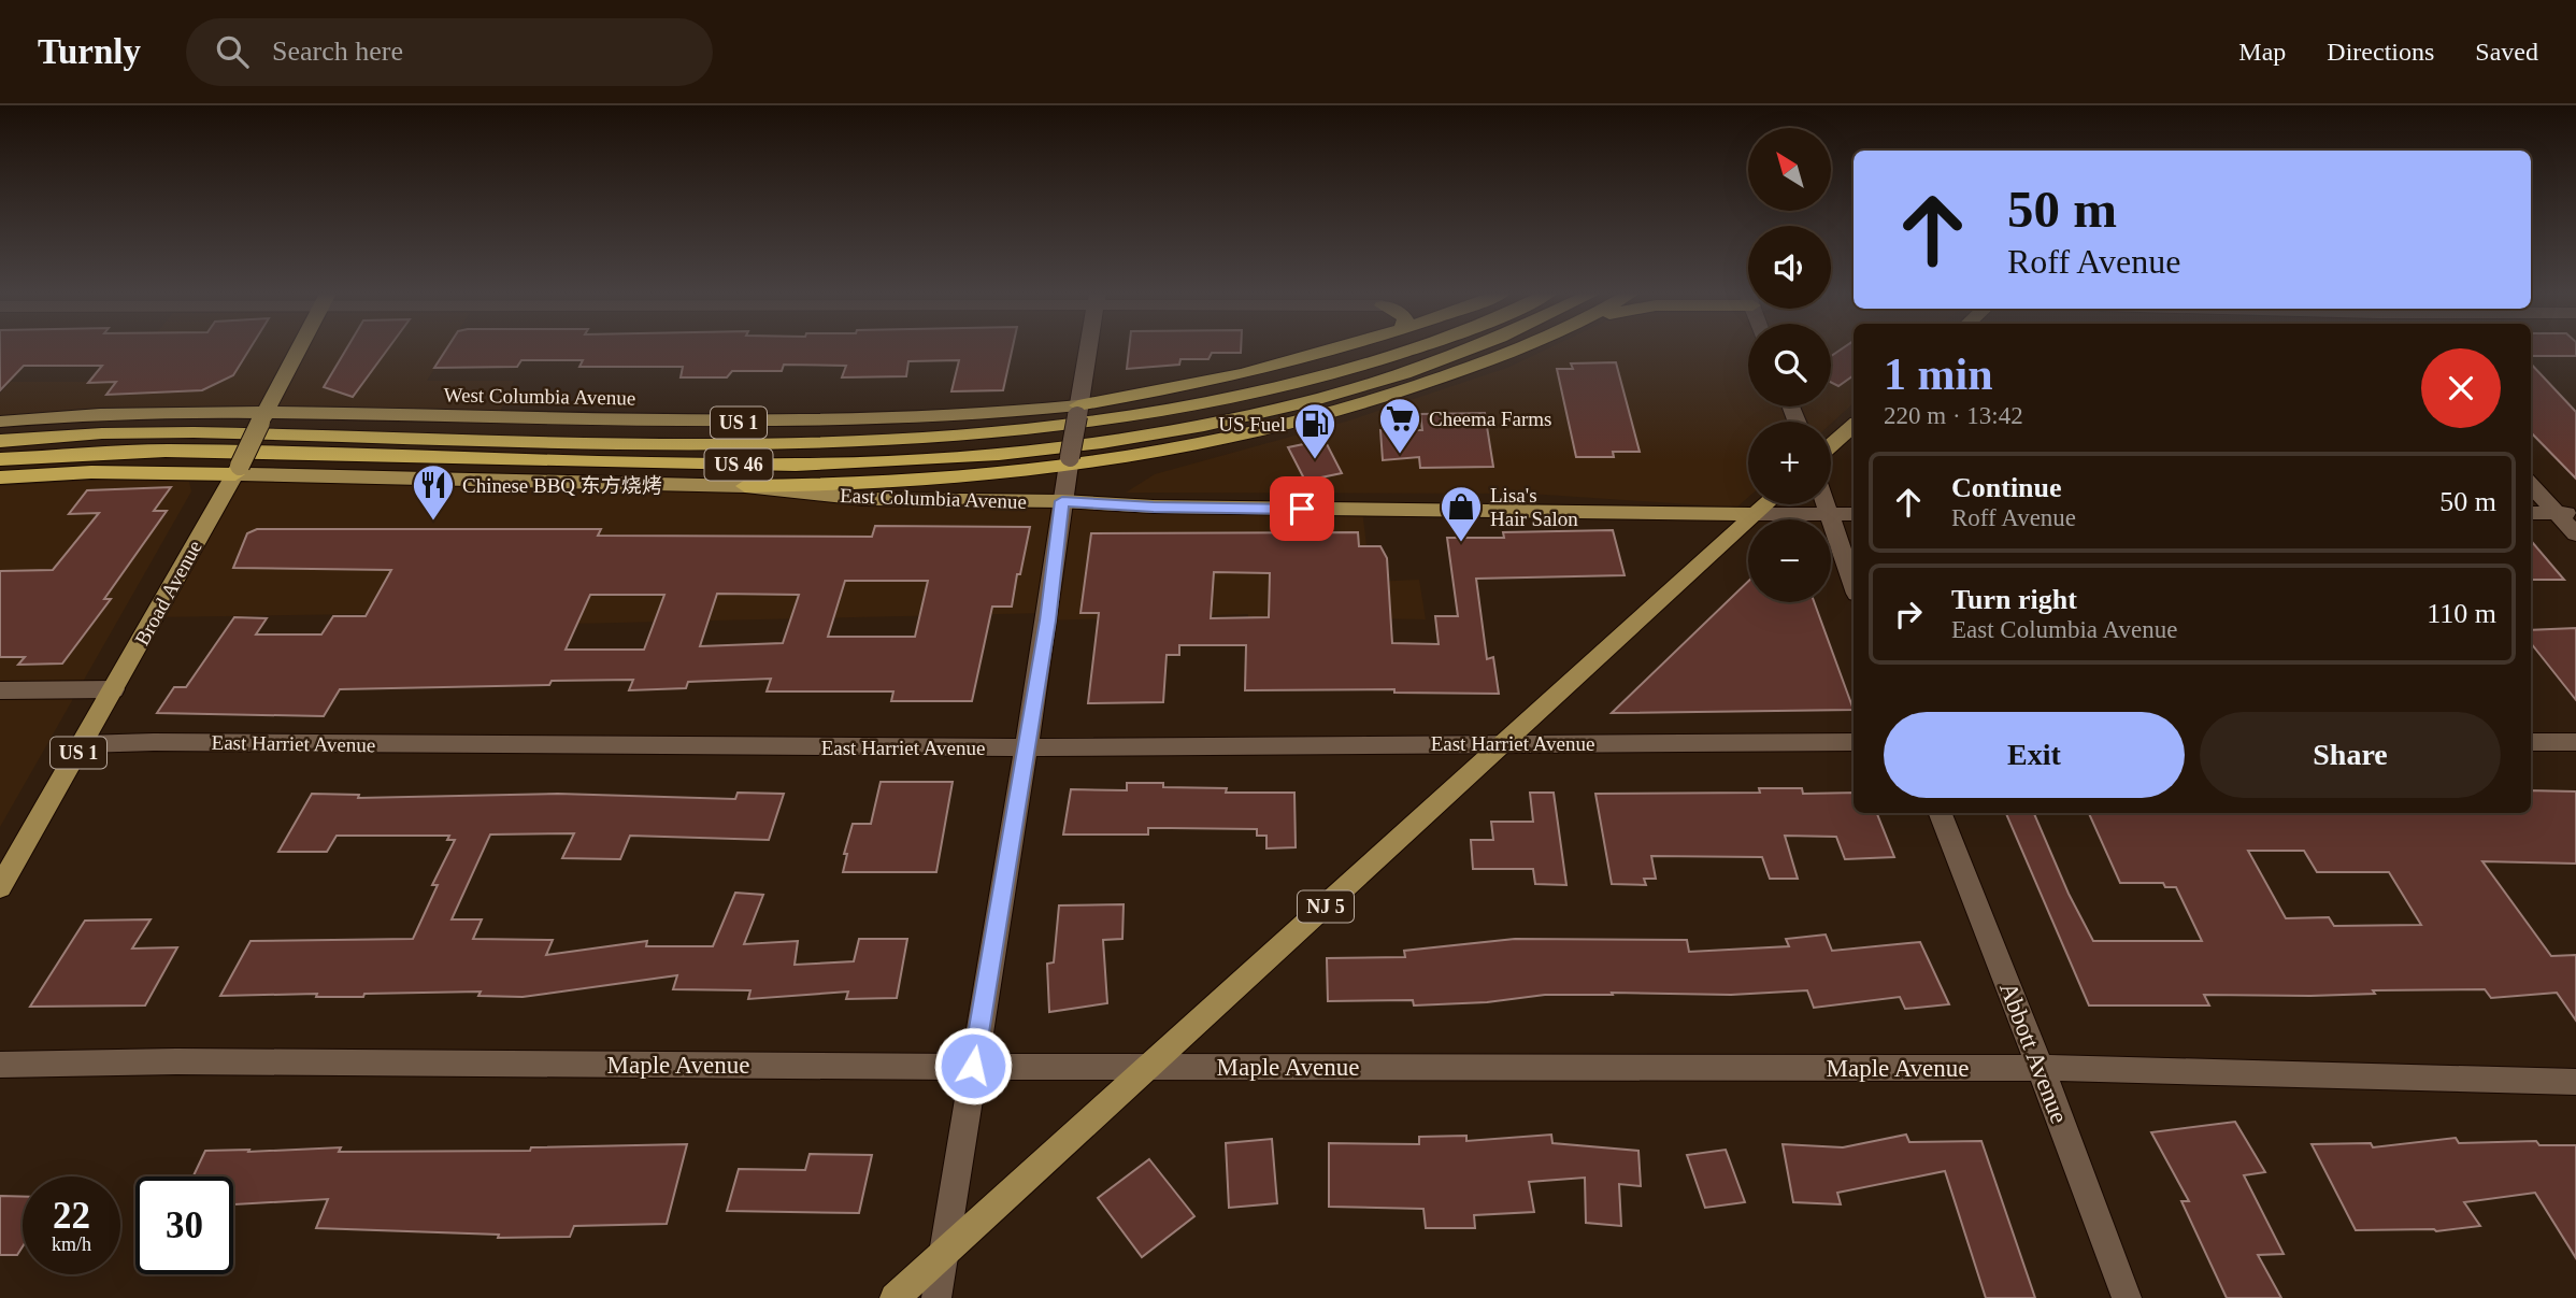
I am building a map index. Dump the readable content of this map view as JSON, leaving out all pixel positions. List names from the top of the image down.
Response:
{
  "streets": {
    "highway": ["US 1", "US 46"],
    "main road": [
      "West Columbia Avenue",
      "East Columbia Avenue",
      "Broad Avenue",
      "NJ 5"
    ],
    "street": ["East Harriet Avenue", "Abbott Avenue", "Maple Avenue"]
  },
  "crossings": [
    ["West Columbia Avenue", "US 1"],
    ["West Columbia Avenue", "Broad Avenue"],
    ["East Columbia Avenue", "Broad Avenue"],
    ["East Columbia Avenue", "NJ 5"],
    ["Broad Avenue", "East Harriet Avenue"],
    ["East Harriet Avenue", "NJ 5"],
    ["NJ 5", "Maple Avenue"],
    ["Abbott Avenue", "Maple Avenue"]
  ],
  "places": {
    "supermarket": ["Cheema Farms"],
    "fuel station": ["US Fuel"],
    "restaurant": ["Chinese BBQ 东方烧烤"],
    "shop": ["Lisa's Hair Salon"]
  },
  "north": "top left",
  "page": {
    "header": "Turnly",
    "search": "Search here",
    "nav": ["Map", "Directions", "Saved"],
    "map_buttons": ["+", "−"],
    "turn": ["50 m", "Roff Avenue"],
    "heading": ["1 min", "220 m · 13:42"],
    "list": [
      {
        "name": "Continue",
        "note": "Roff Avenue",
        "value": "50 m"
      },
      {
        "name": "Turn right",
        "note": "East Columbia Avenue",
        "value": "110 m"
      }
    ],
    "buttons": ["Exit", "Share"],
    "speed": "22 km/h",
    "limit": "30"
  }
}
